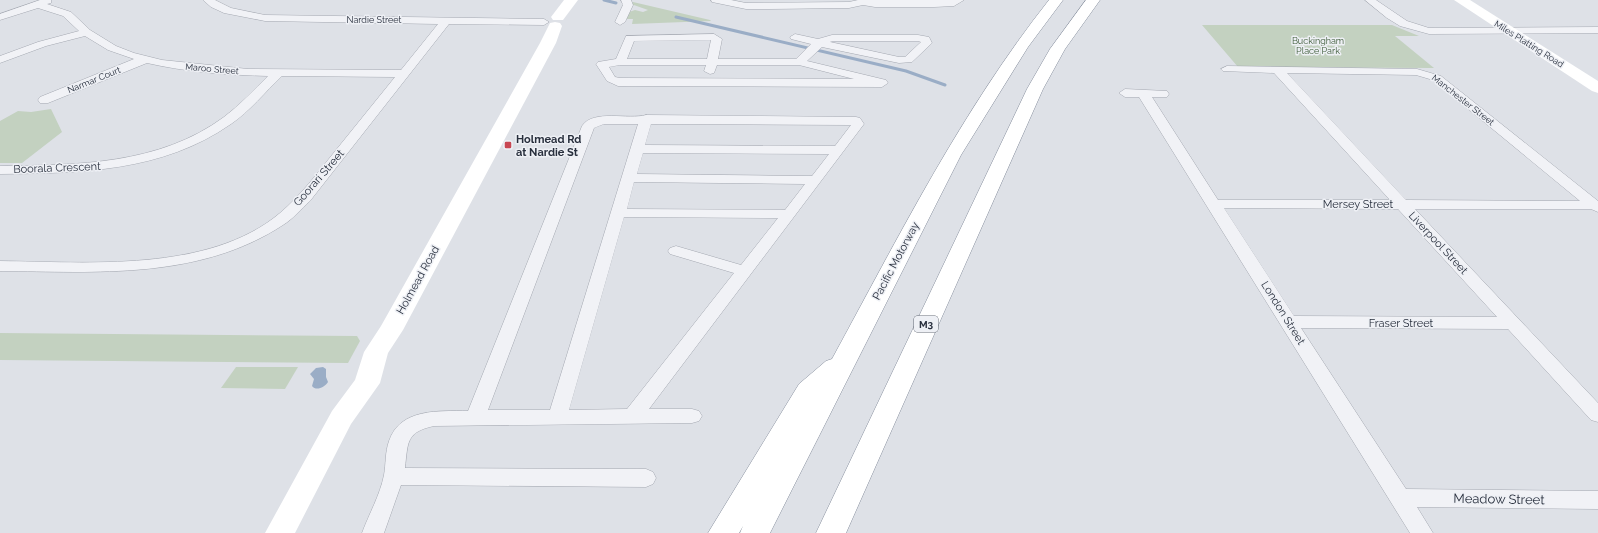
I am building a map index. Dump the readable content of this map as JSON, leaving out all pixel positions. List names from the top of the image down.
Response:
{
  "streets": {
    "main road": [
      "Miles Platting Road",
      "Pacific Motorway",
      "Holmead Road",
      "M3"
    ],
    "street": [
      "Nardie Street",
      "Maroo Street",
      "Narmar Court",
      "Manchester Street",
      "Boorala Crescent",
      "Goorari Street",
      "Mersey Street",
      "Liverpool Street",
      "London Street",
      "Fraser Street",
      "Meadow Street"
    ]
  },
  "crossings": [
    ["Nardie Street", "Goorari Street"],
    ["Nardie Street", "Holmead Road"],
    ["Maroo Street", "Narmar Court"],
    ["Maroo Street", "Boorala Crescent"],
    ["Maroo Street", "Goorari Street"],
    ["Manchester Street", "Mersey Street"],
    ["Manchester Street", "Liverpool Street"],
    ["Mersey Street", "Liverpool Street"],
    ["Mersey Street", "London Street"],
    ["Liverpool Street", "Fraser Street"],
    ["London Street", "Fraser Street"],
    ["London Street", "Meadow Street"]
  ],
  "parks": ["Buckingham Place Park"],
  "places": {
    "transit": ["Holmead Rd at Nardie St"]
  }
}
